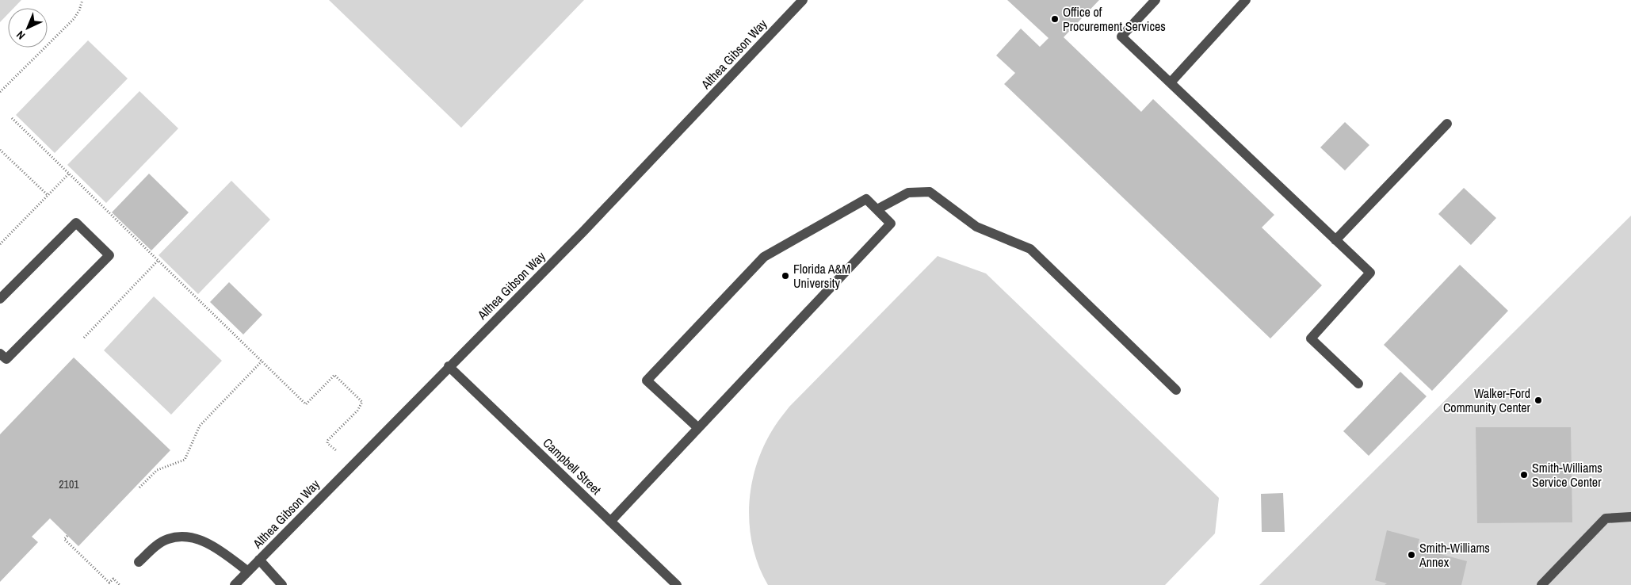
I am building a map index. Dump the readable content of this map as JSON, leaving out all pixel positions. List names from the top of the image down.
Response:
{
  "streets": {
    "street": ["Althea Gibson Way", "Campbell Street"]
  },
  "crossings": [
    ["Althea Gibson Way", "Campbell Street"]
  ],
  "places": [
    "Office of Procurement Services",
    "Florida A&M University",
    "Walker-Ford Community Center",
    "Smith-Williams Service Center",
    "Smith-Williams Annex"
  ],
  "house_numbers": ["2101"],
  "north": "bottom left"
}
